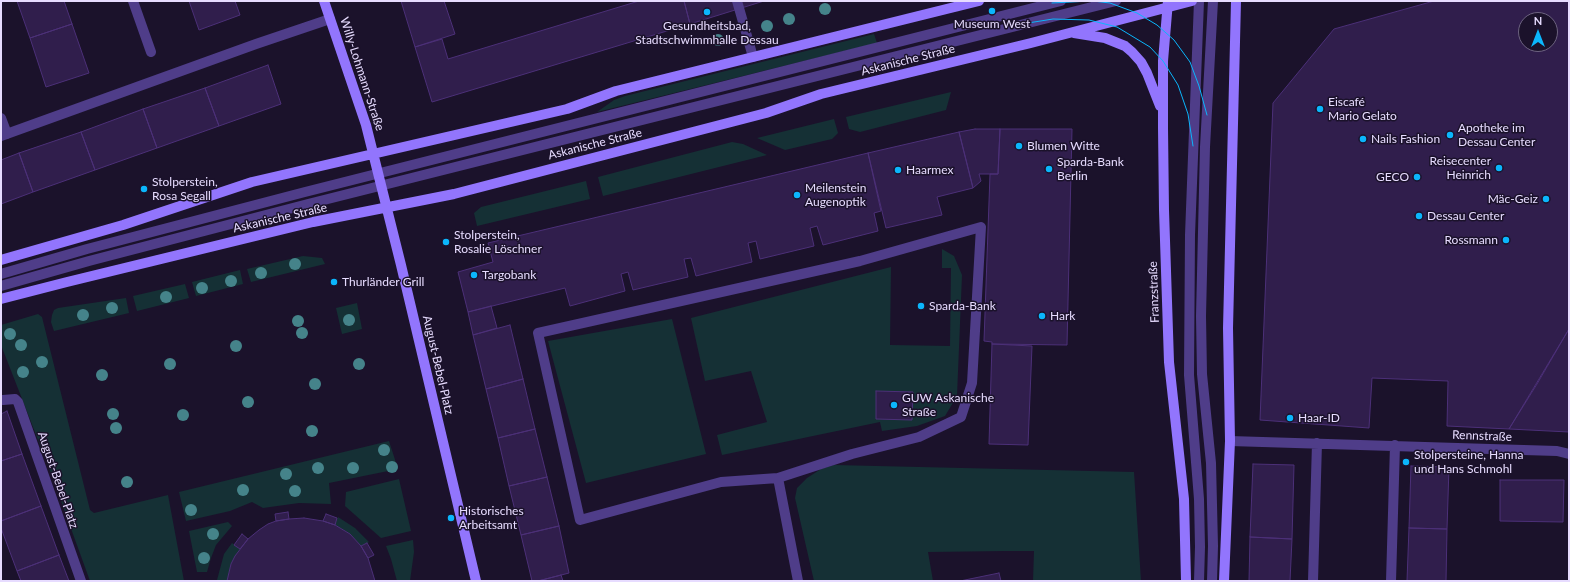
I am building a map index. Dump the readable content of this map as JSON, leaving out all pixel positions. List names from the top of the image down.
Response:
{
  "streets": {
    "main road": [
      "Askanische Straße",
      "Willy-Lohmann-Straße",
      "Franzstraße",
      "August-Bebel-Platz"
    ],
    "street": ["Rennstraße"]
  },
  "crossings": [
    ["Askanische Straße", "Franzstraße"],
    ["Askanische Straße", "August-Bebel-Platz"],
    ["Willy-Lohmann-Straße", "August-Bebel-Platz"]
  ],
  "places": [
    "Museum West",
    "Gesundheitsbad, Stadtschwimmhalle Dessau",
    "Eiscafé Mario Gelato",
    "Apotheke im Dessau Center",
    "Nails Fashion",
    "Blumen Witte",
    "Reisecenter Heinrich",
    "Sparda-Bank Berlin",
    "Haarmex",
    "GECO",
    "Stolperstein, Rosa Segall",
    "Meilenstein Augenoptik",
    "Mäc-Geiz",
    "Dessau Center",
    "Rossmann",
    "Stolperstein, Rosalie Löschner",
    "Targobank",
    "Thurländer Grill",
    "Sparda-Bank",
    "Hark",
    "GUW Askanische Straße",
    "Haar-ID",
    "Stolpersteine, Hanna und Hans Schmohl",
    "Historisches Arbeitsamt"
  ],
  "north": "top"
}
